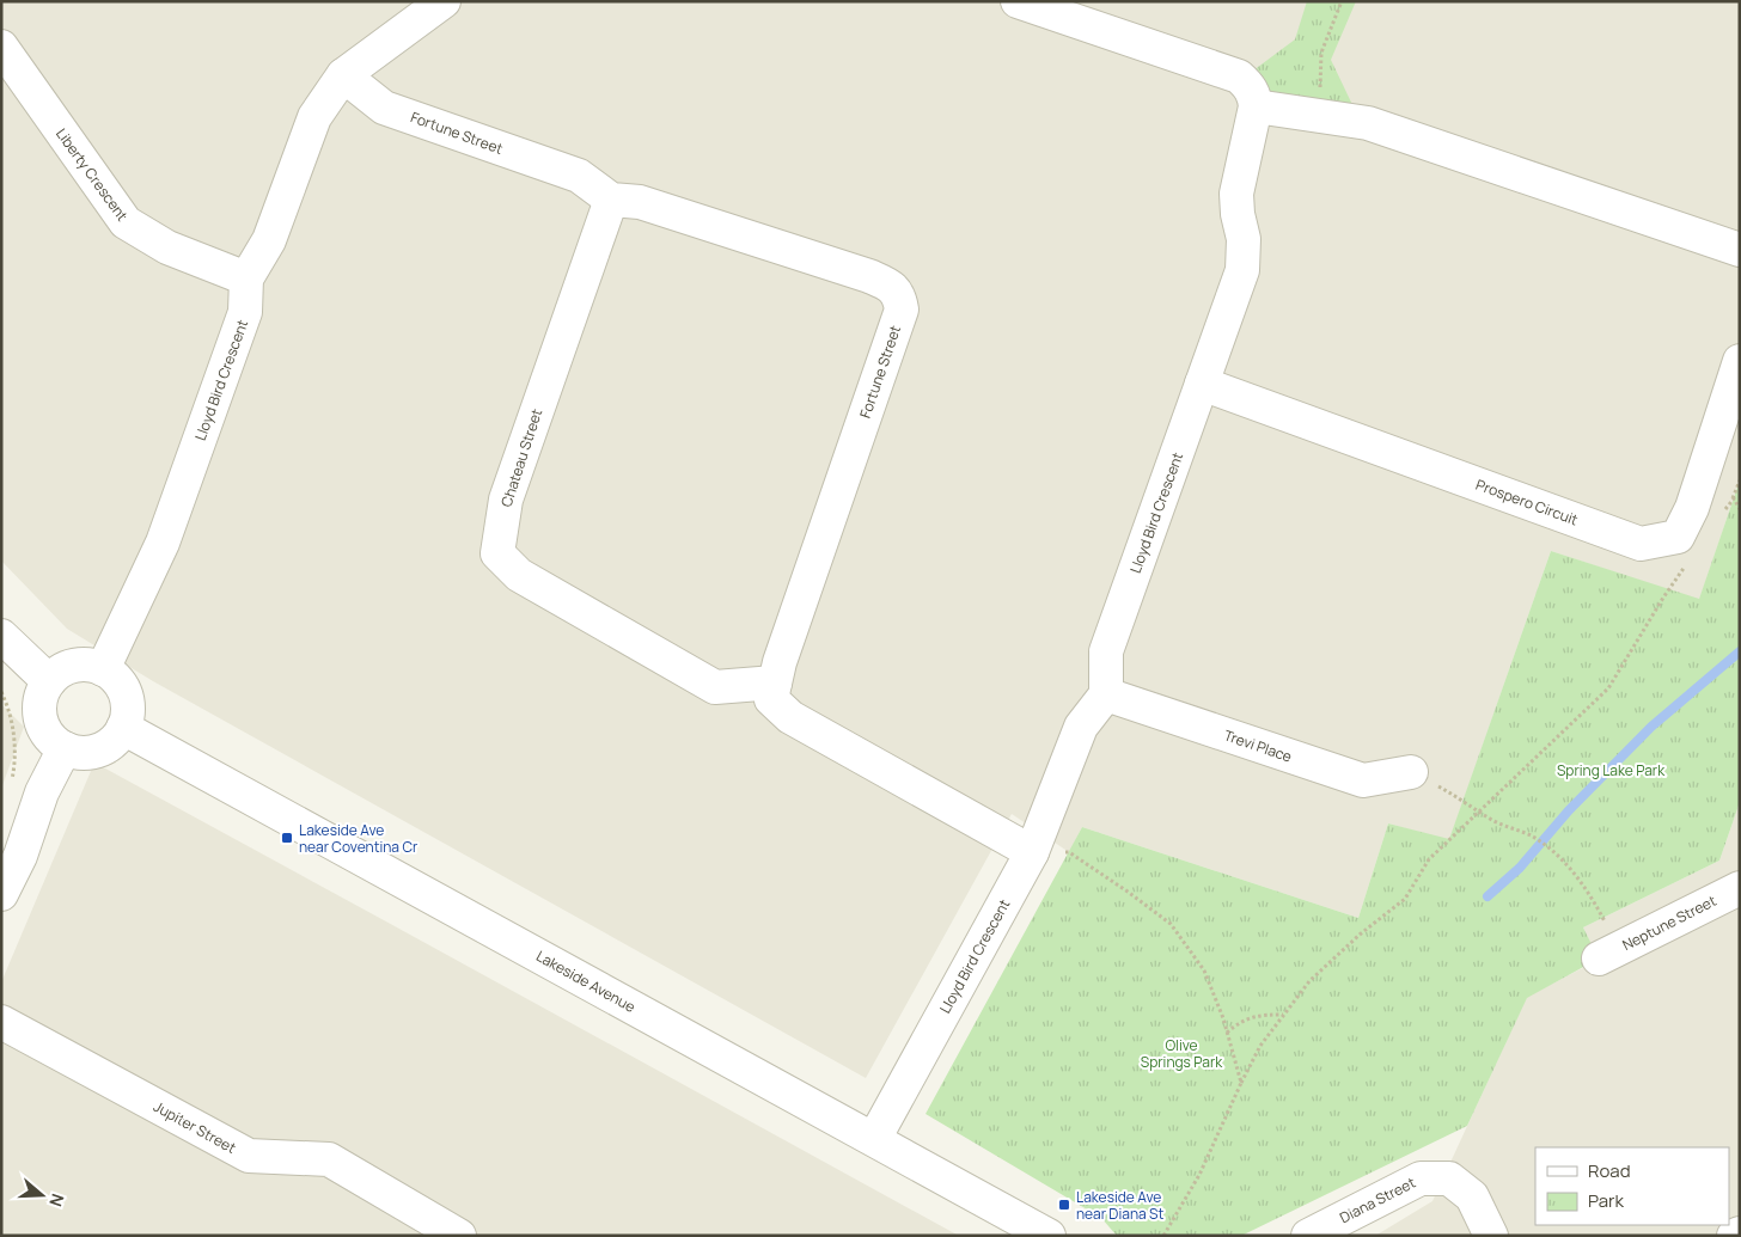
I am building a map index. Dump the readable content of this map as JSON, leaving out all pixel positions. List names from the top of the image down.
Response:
{
  "streets": {
    "street": [
      "Fortune Street",
      "Liberty Crescent",
      "Lloyd Bird Crescent",
      "Chateau Street",
      "Prospero Circuit",
      "Trevi Place",
      "Neptune Street",
      "Lakeside Avenue",
      "Jupiter Street",
      "Diana Street"
    ]
  },
  "crossings": [
    ["Fortune Street", "Lloyd Bird Crescent"],
    ["Fortune Street", "Chateau Street"],
    ["Liberty Crescent", "Lloyd Bird Crescent"],
    ["Lloyd Bird Crescent", "Prospero Circuit"],
    ["Lloyd Bird Crescent", "Trevi Place"],
    ["Lloyd Bird Crescent", "Lakeside Avenue"]
  ],
  "parks": ["Spring Lake Park", "Olive Springs Park"],
  "places": {
    "transit": ["Lakeside Ave near Coventina Cr", "Lakeside Ave near Diana St"]
  },
  "legend": ["Road", "Park"],
  "north": "right"
}
